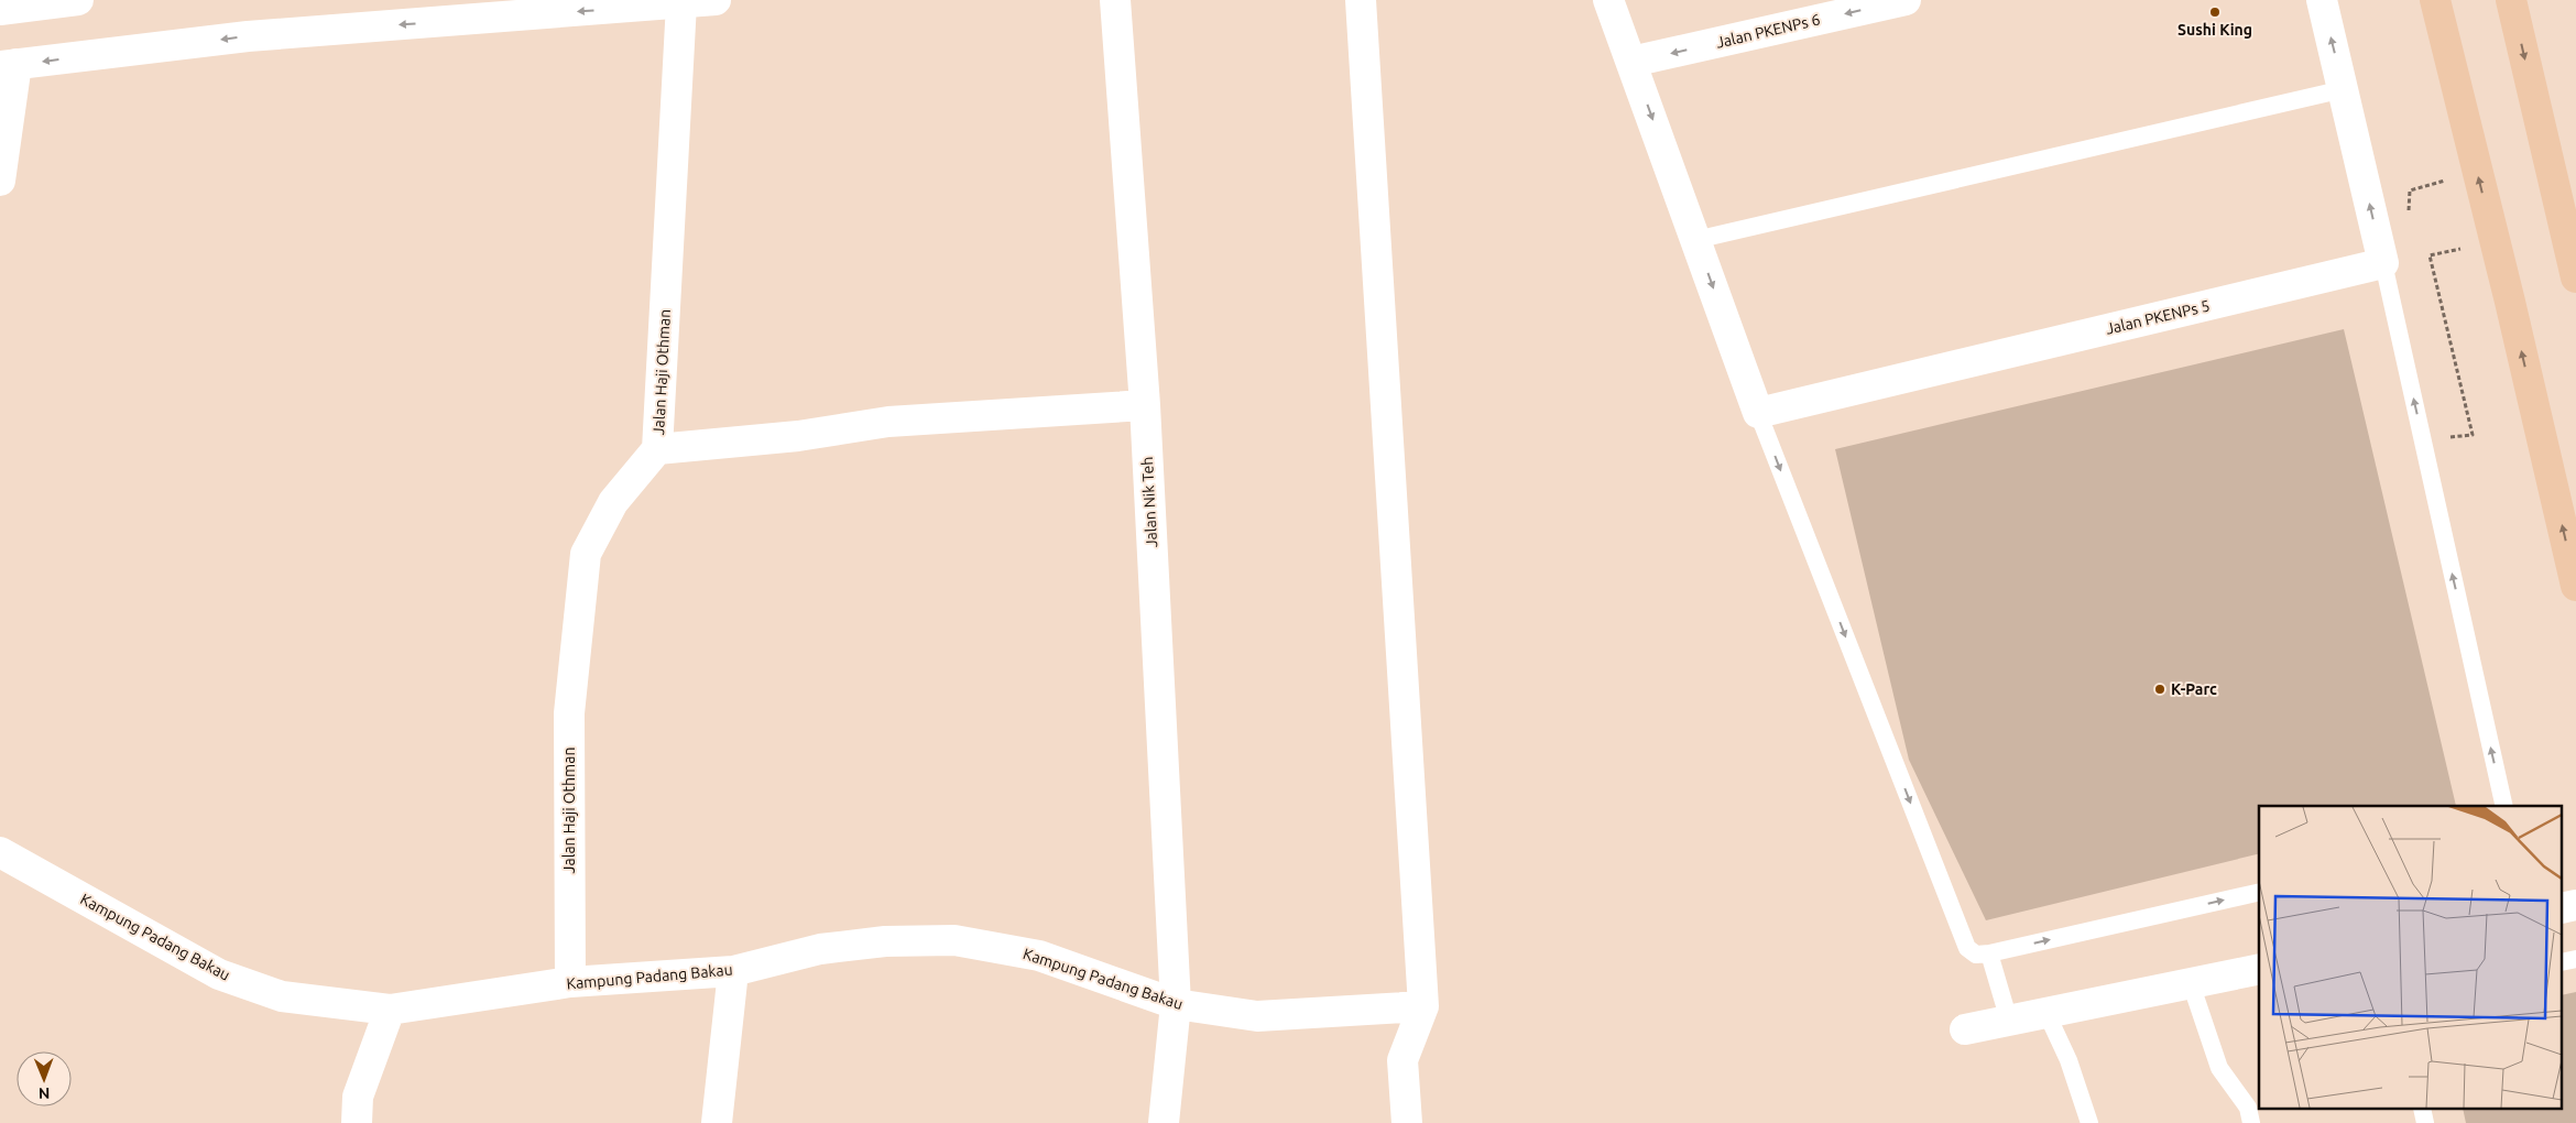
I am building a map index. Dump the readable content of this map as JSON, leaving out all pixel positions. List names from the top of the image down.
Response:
{
  "streets": {
    "street": [
      "Jalan PKENPs 6",
      "Jalan PKENPs 5",
      "Jalan Haji Othman",
      "Jalan Nik Teh",
      "Kampung Padang Bakau"
    ]
  },
  "crossings": [
    ["Jalan Haji Othman", "Kampung Padang Bakau"],
    ["Jalan Nik Teh", "Kampung Padang Bakau"]
  ],
  "one_way": ["Jalan PKENPs 6"],
  "places": ["Sushi King", "K-Parc"],
  "north": "bottom"
}
